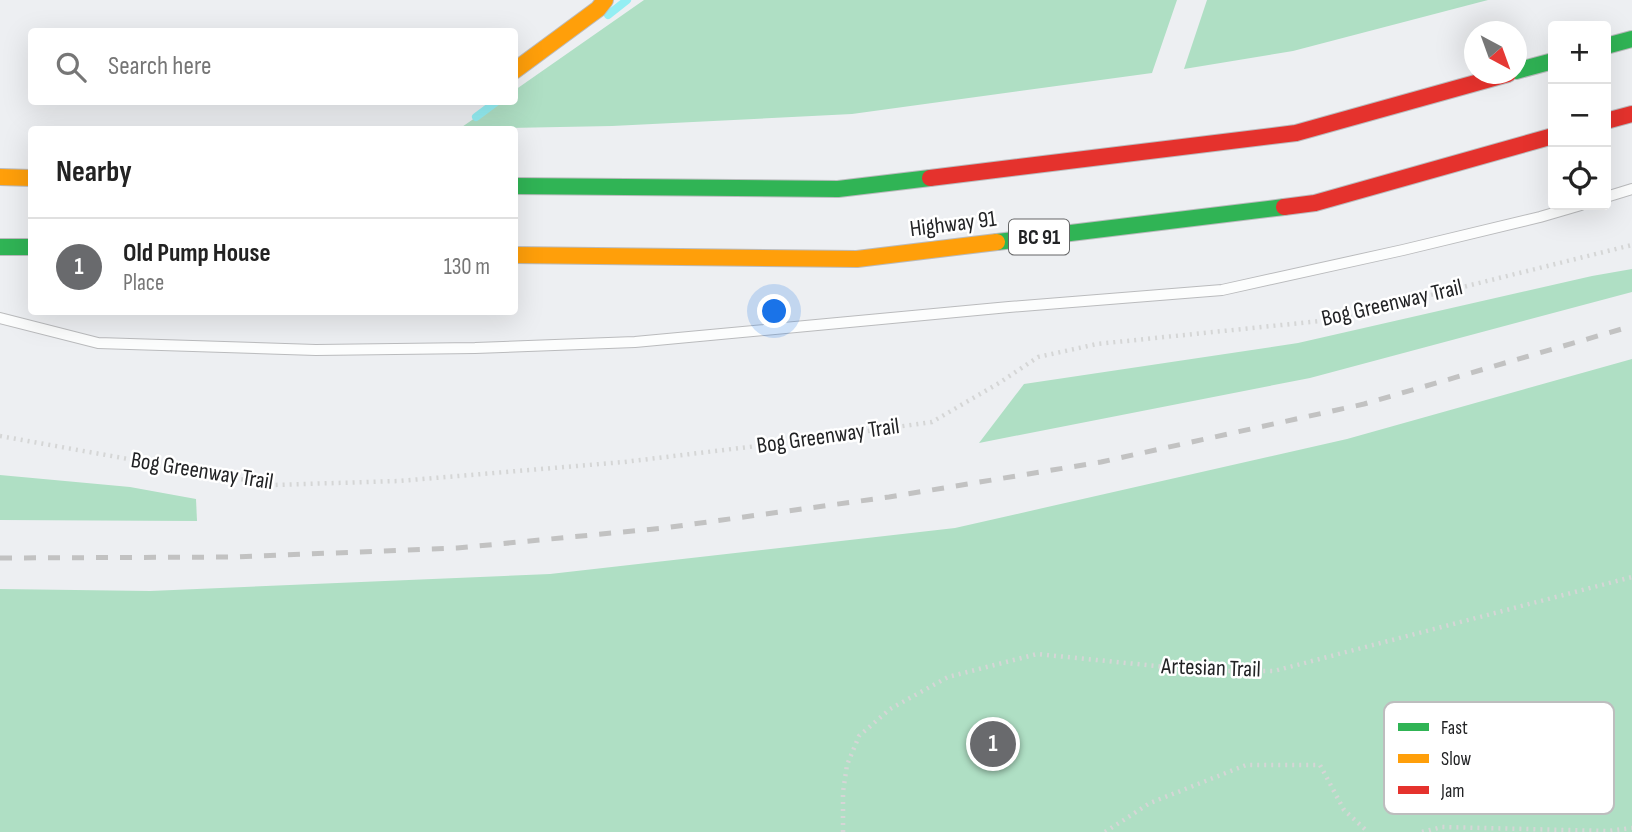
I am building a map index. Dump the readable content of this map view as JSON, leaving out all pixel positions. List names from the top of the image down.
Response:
{
  "streets": {
    "main road": ["Highway 91", "BC 91"],
    "path": ["Bog Greenway Trail", "Artesian Trail"]
  },
  "legend": ["Fast", "Slow", "Jam"],
  "north": "bottom right",
  "page": {
    "map_buttons": ["+", "−"],
    "search": "Search here",
    "heading": "Nearby",
    "list": [
      {
        "mark": "1",
        "name": "Old Pump House",
        "note": "Place",
        "value": "130 m"
      }
    ],
    "pins": "1"
  }
}
